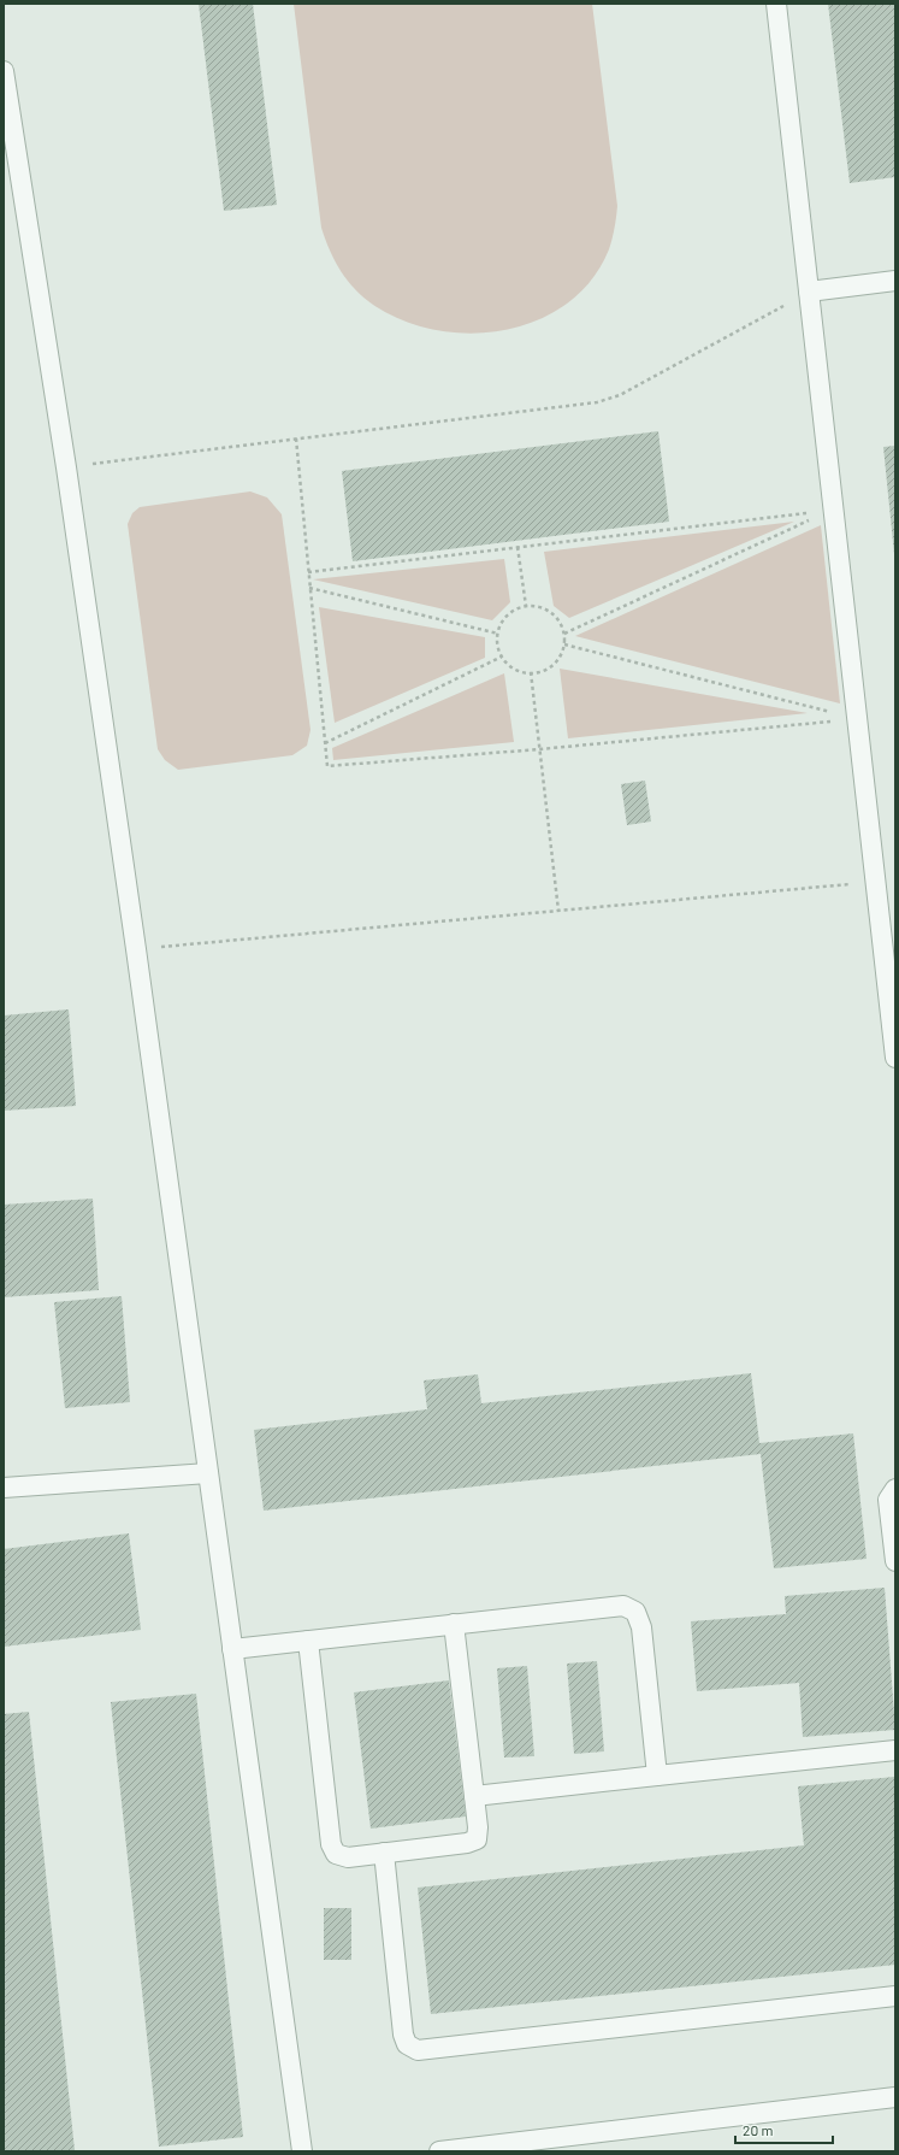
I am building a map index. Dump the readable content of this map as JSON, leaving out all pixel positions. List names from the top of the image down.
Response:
{
  "scale_bar": "20 m"
}
